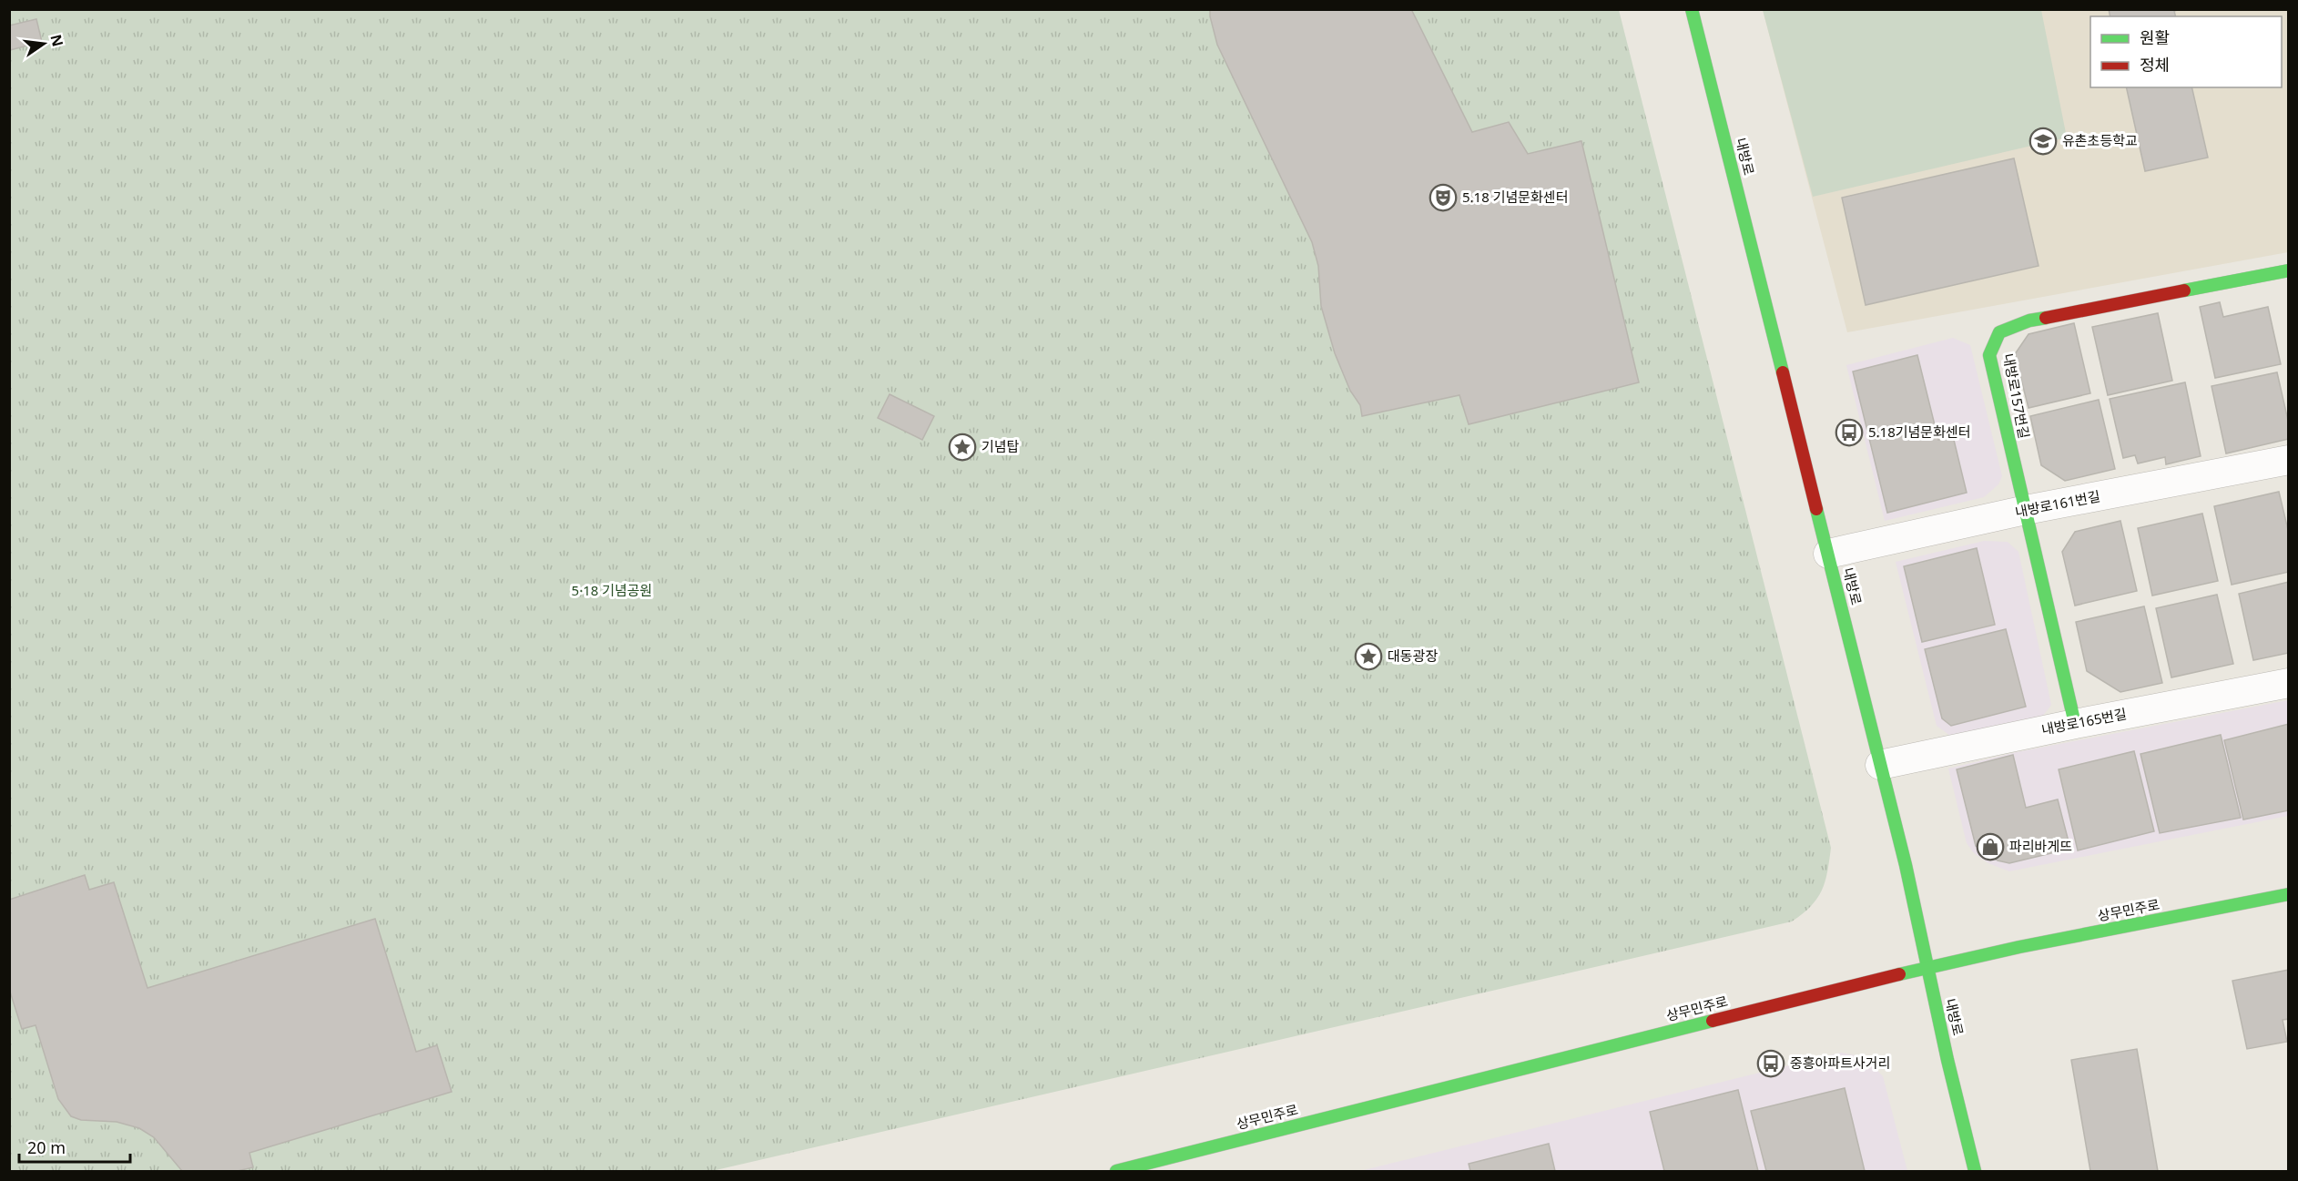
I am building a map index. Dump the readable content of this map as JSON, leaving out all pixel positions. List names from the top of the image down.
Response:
{
  "streets": {
    "street": [
      "내방로",
      "내방로157번길",
      "내방로161번길",
      "내방로165번길",
      "상무민주로"
    ]
  },
  "crossings": [
    ["내방로", "내방로161번길"],
    ["내방로", "내방로165번길"],
    ["내방로", "상무민주로"],
    ["내방로157번길", "내방로161번길"],
    ["내방로157번길", "내방로165번길"]
  ],
  "parks": ["5·18 기념공원"],
  "places": {
    "school or university": ["유촌초등학교"],
    "theatre": ["5.18 기념문화센터"],
    "bus stop": ["5.18기념문화센터", "중흥아파트사거리"],
    "place": ["기념탑", "대동광장"],
    "shop": ["파리바게뜨"]
  },
  "legend": ["원활", "정체"],
  "scale_bar": "20 m",
  "north": "right"
}
